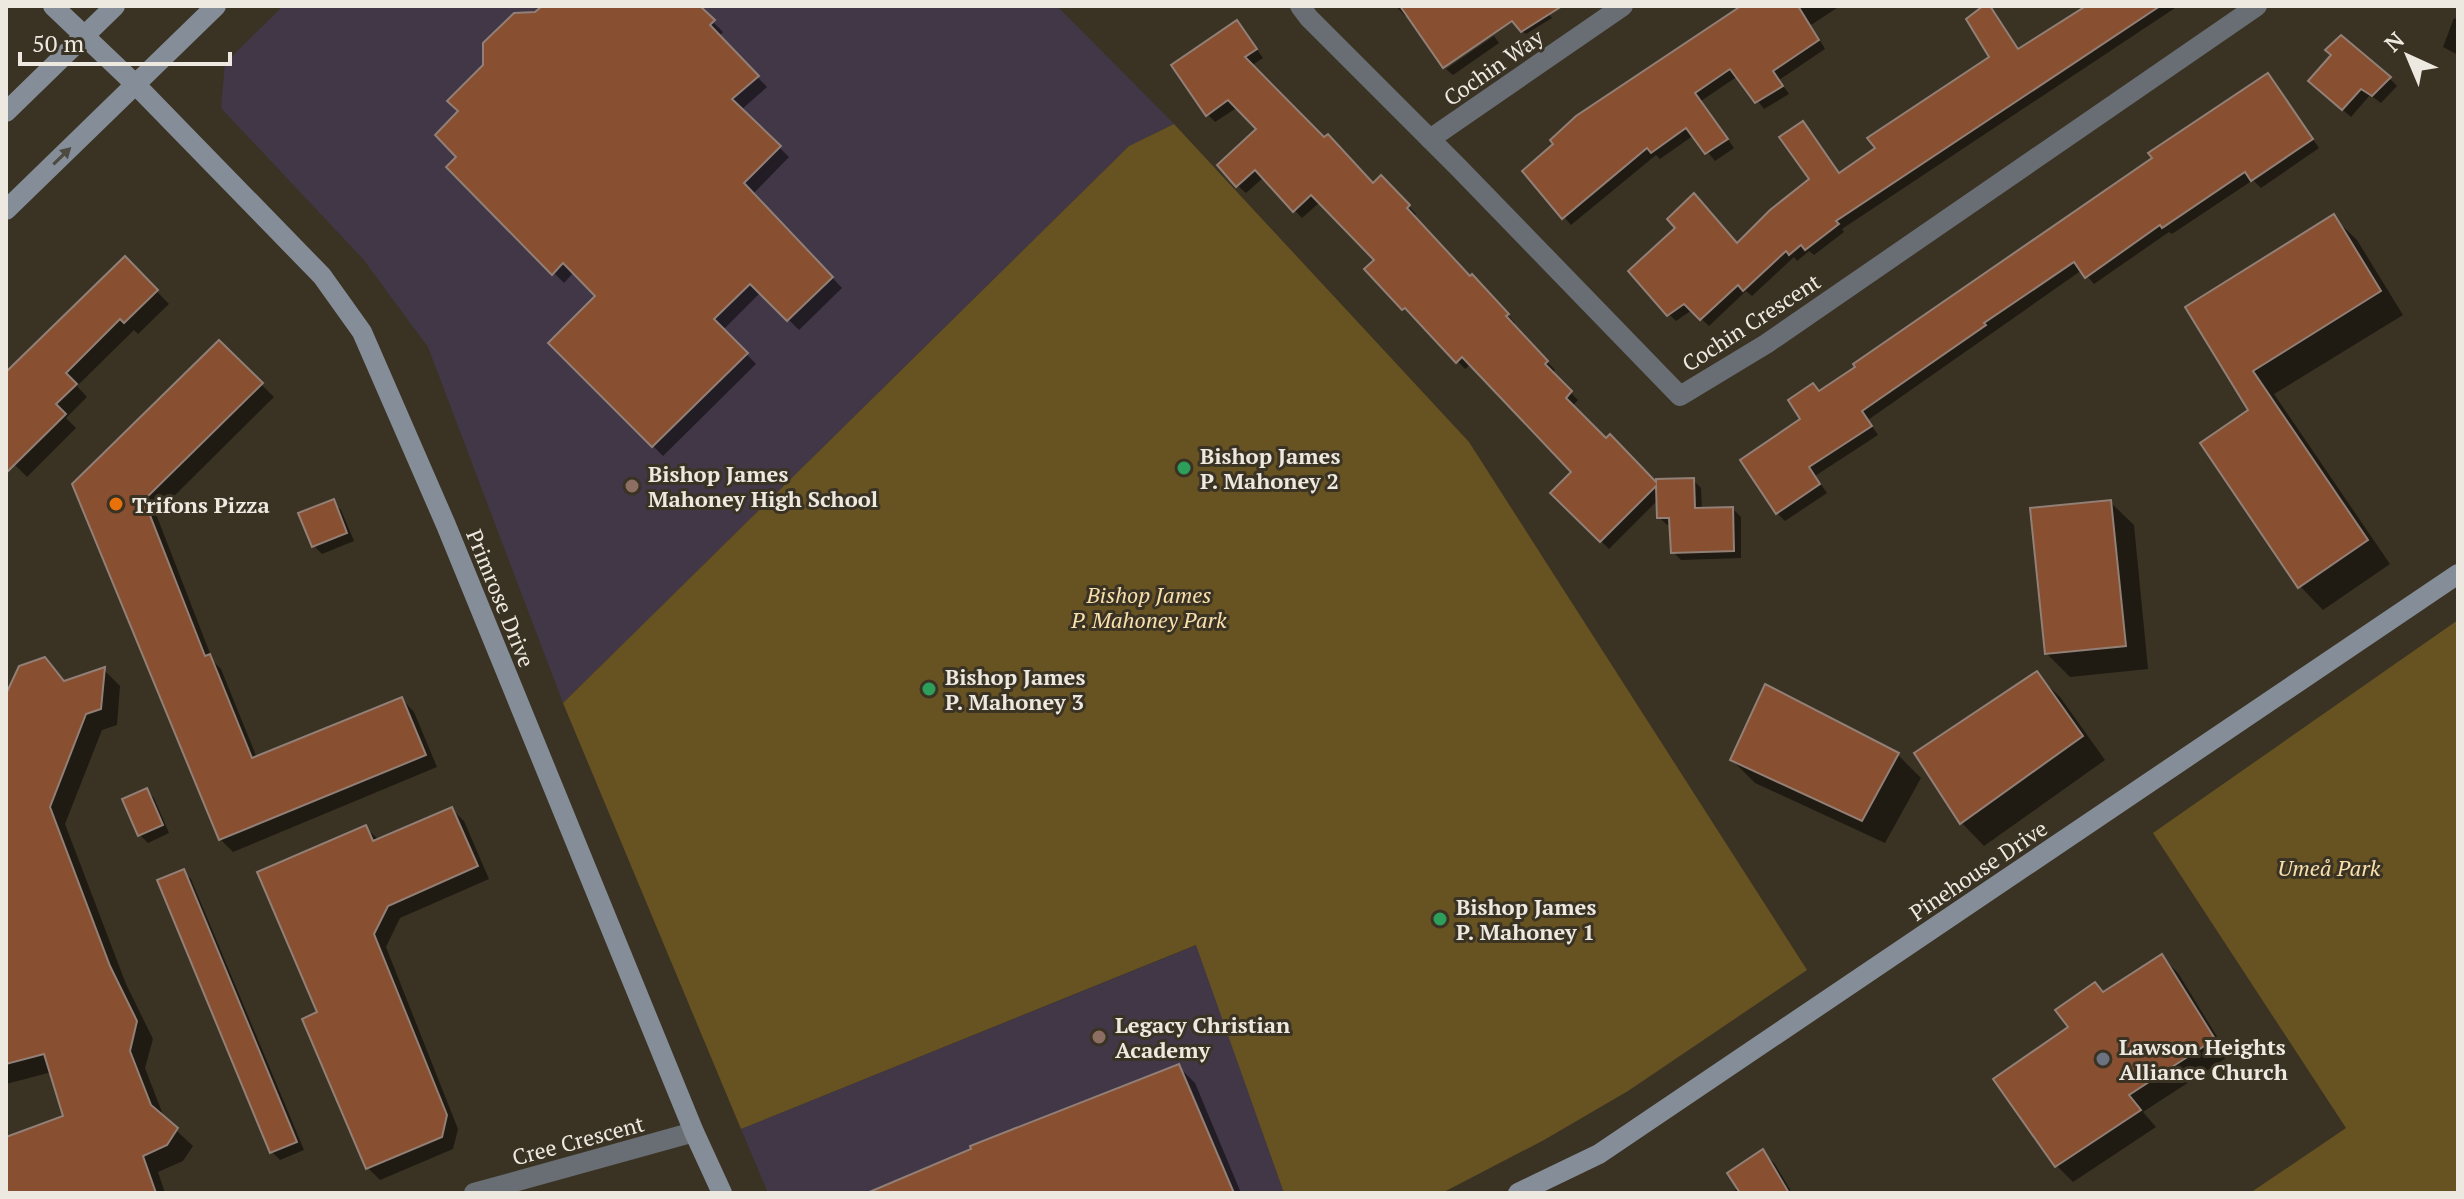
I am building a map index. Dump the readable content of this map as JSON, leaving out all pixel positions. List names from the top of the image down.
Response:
{
  "streets": {
    "street": [
      "Cochin Way",
      "Cochin Crescent",
      "Primrose Drive",
      "Pinehouse Drive",
      "Cree Crescent"
    ]
  },
  "crossings": [
    ["Cochin Way", "Cochin Crescent"],
    ["Primrose Drive", "Cree Crescent"]
  ],
  "parks": ["Bishop James P. Mahoney Park", "Umeå Park"],
  "places": [
    "Bishop James P. Mahoney 2",
    "Bishop James Mahoney High School",
    "Trifons Pizza",
    "Bishop James P. Mahoney 3",
    "Bishop James P. Mahoney 1",
    "Legacy Christian Academy",
    "Lawson Heights Alliance Church"
  ],
  "scale_bar": "50 m",
  "north": "top left"
}
